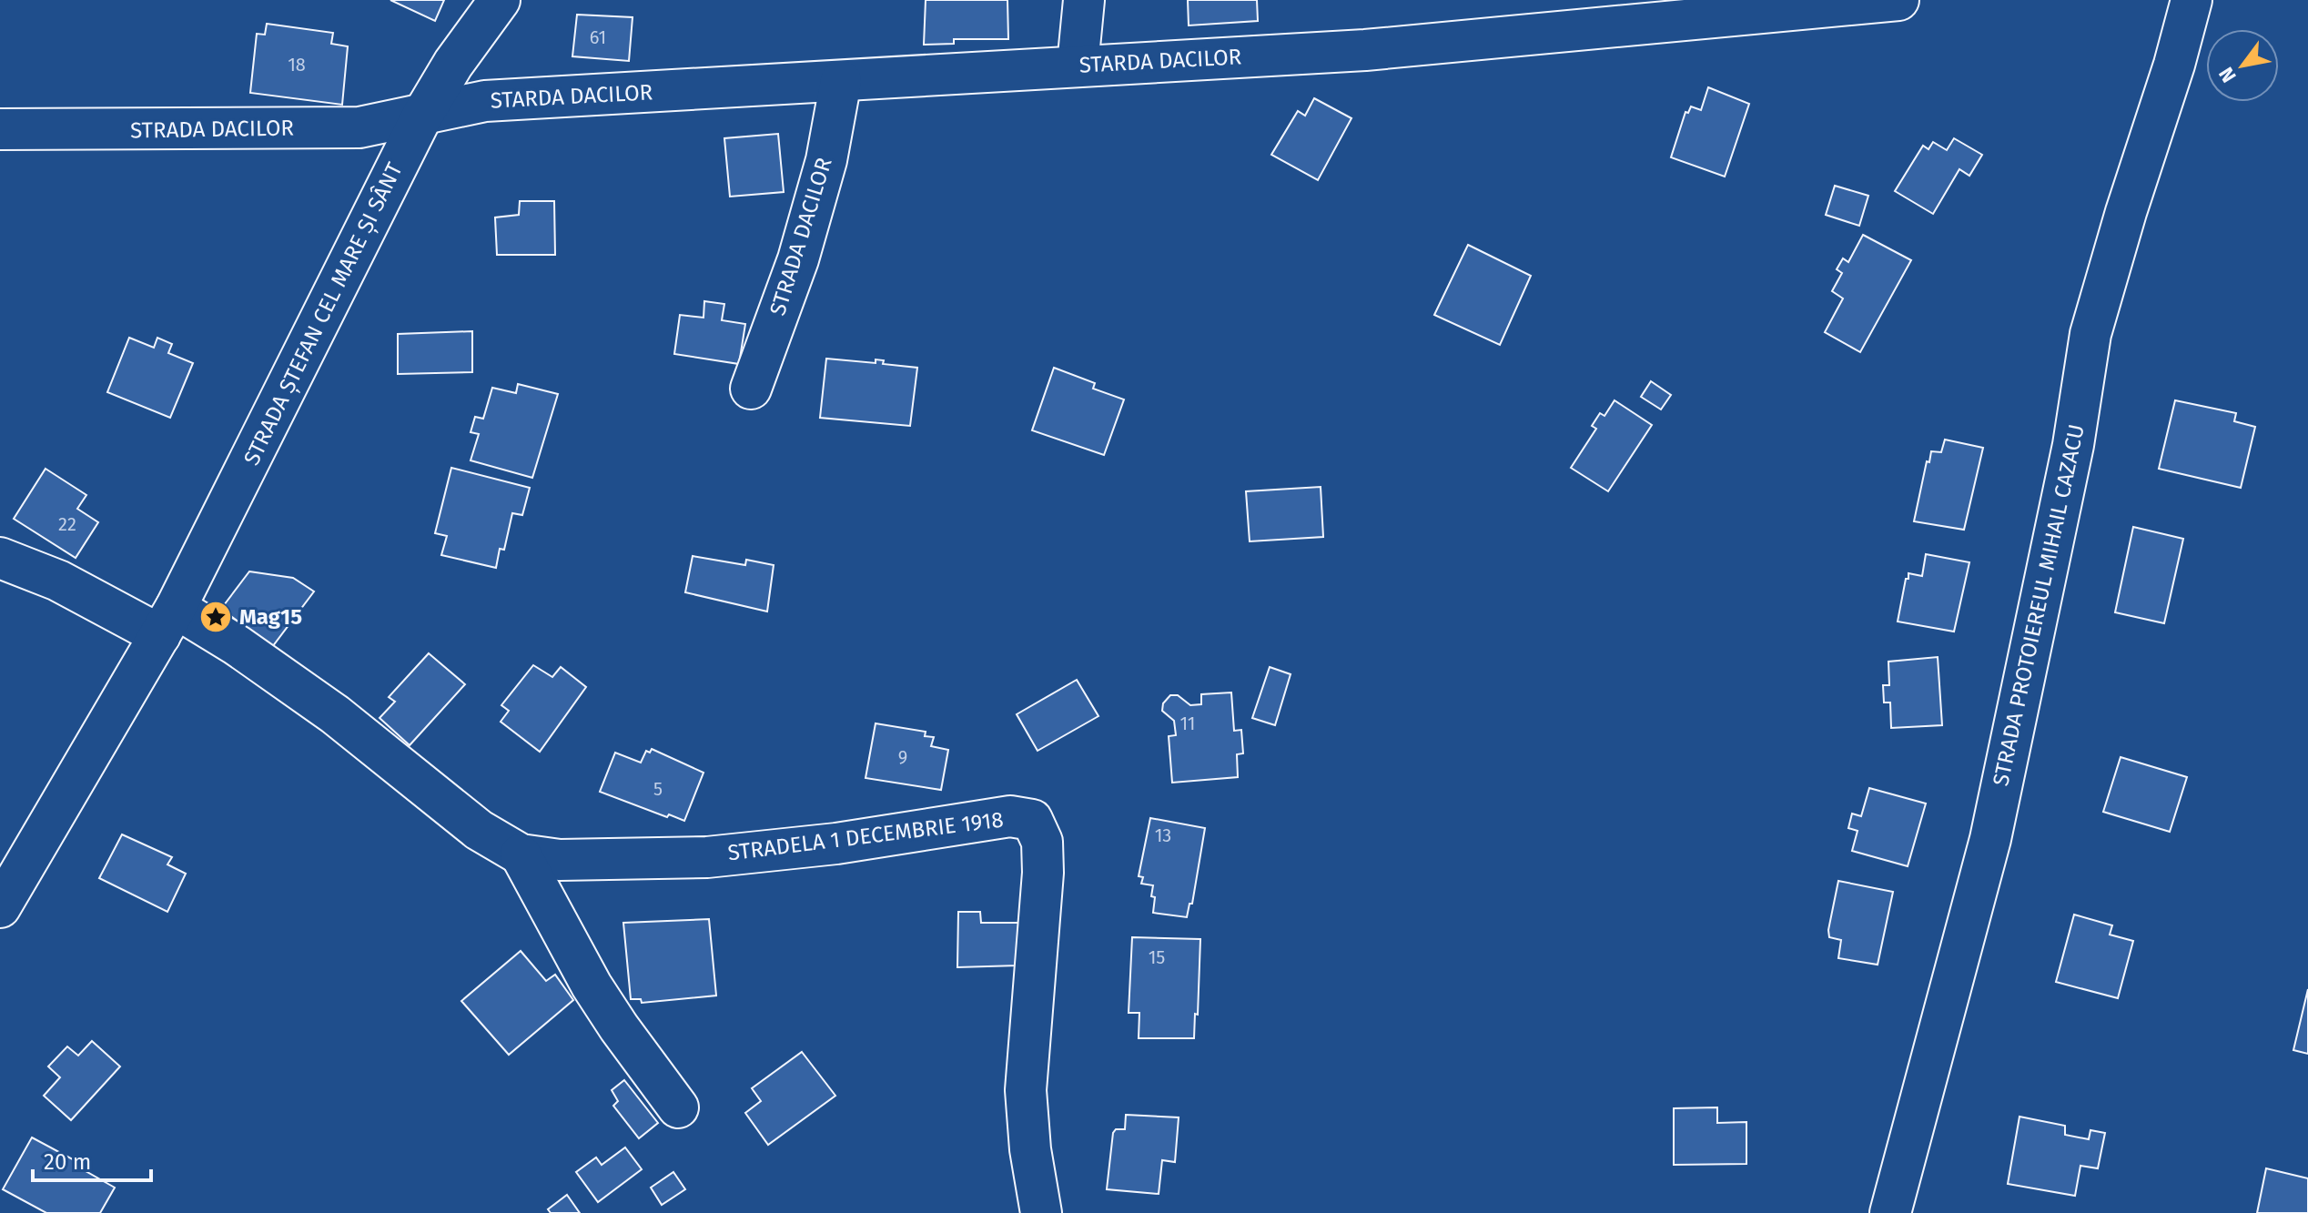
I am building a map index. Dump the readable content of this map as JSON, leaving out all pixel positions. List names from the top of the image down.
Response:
{
  "streets": {
    "street": [
      "STARDA DACILOR",
      "STRADA DACILOR",
      "STRADA ȘTEFAN CEL MARE ȘI SÂNT",
      "STRADA PROTOIEREUL MIHAIL CAZACU",
      "STRADELA 1 DECEMBRIE 1918"
    ]
  },
  "crossings": [
    ["STARDA DACILOR", "STRADA DACILOR"],
    ["STARDA DACILOR", "STRADA ȘTEFAN CEL MARE ȘI SÂNT"],
    ["STRADA DACILOR", "STRADA ȘTEFAN CEL MARE ȘI SÂNT"],
    ["STRADA ȘTEFAN CEL MARE ȘI SÂNT", "STRADELA 1 DECEMBRIE 1918"]
  ],
  "places": {
    "place": ["Mag15"]
  },
  "house_numbers": [
    "61",
    "18",
    "22",
    "11",
    "9",
    "5",
    "13",
    "15"
  ],
  "scale_bar": "20 m",
  "north": "bottom left"
}
